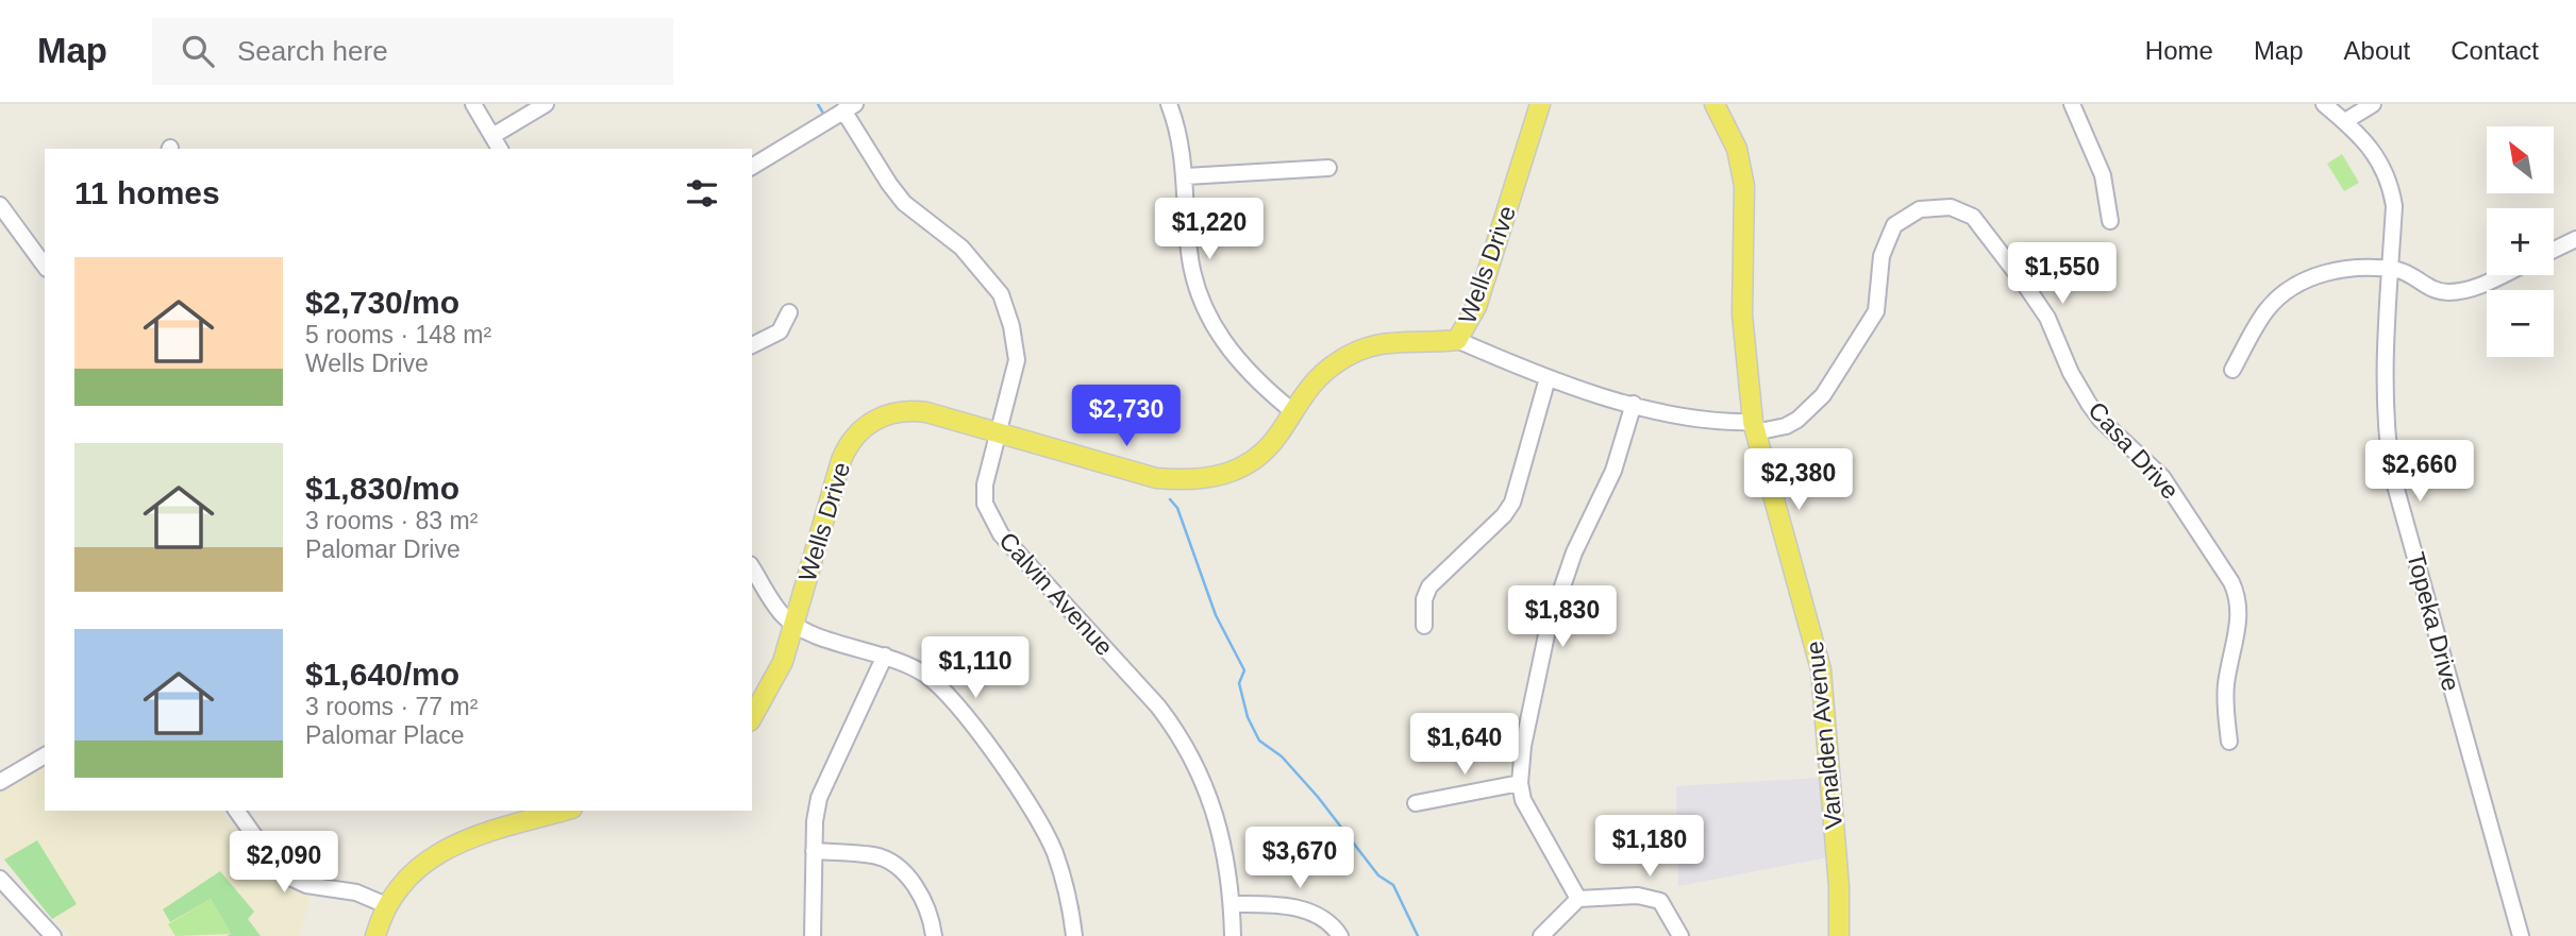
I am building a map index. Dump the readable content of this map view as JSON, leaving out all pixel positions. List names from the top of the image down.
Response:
{
  "streets": {
    "main road": ["Wells Drive", "Vanalden Avenue"],
    "street": ["Casa Drive", "Calvin Avenue", "Topeka Drive"]
  },
  "crossings": [
    ["Wells Drive", "Casa Drive"],
    ["Wells Drive", "Calvin Avenue"],
    ["Casa Drive", "Vanalden Avenue"]
  ],
  "north": "top left",
  "page": {
    "header": "Map",
    "search": "Search here",
    "nav": [
      "Home",
      "Map",
      "About",
      "Contact"
    ],
    "map_buttons": ["+", "−"],
    "heading": "11 homes",
    "price": [
      "$1,220",
      "$1,550",
      "$2,730",
      "$2,660",
      "$2,380",
      "$1,830",
      "$1,110",
      "$1,640",
      "$1,180",
      "$3,670",
      "$2,090"
    ],
    "list": [
      {
        "name": "$2,730/mo",
        "note": "5 rooms · 148 m² · Wells Drive"
      },
      {
        "name": "$1,830/mo",
        "note": "3 rooms · 83 m² · Palomar Drive"
      },
      {
        "name": "$1,640/mo",
        "note": "3 rooms · 77 m² · Palomar Place"
      }
    ]
  }
}
